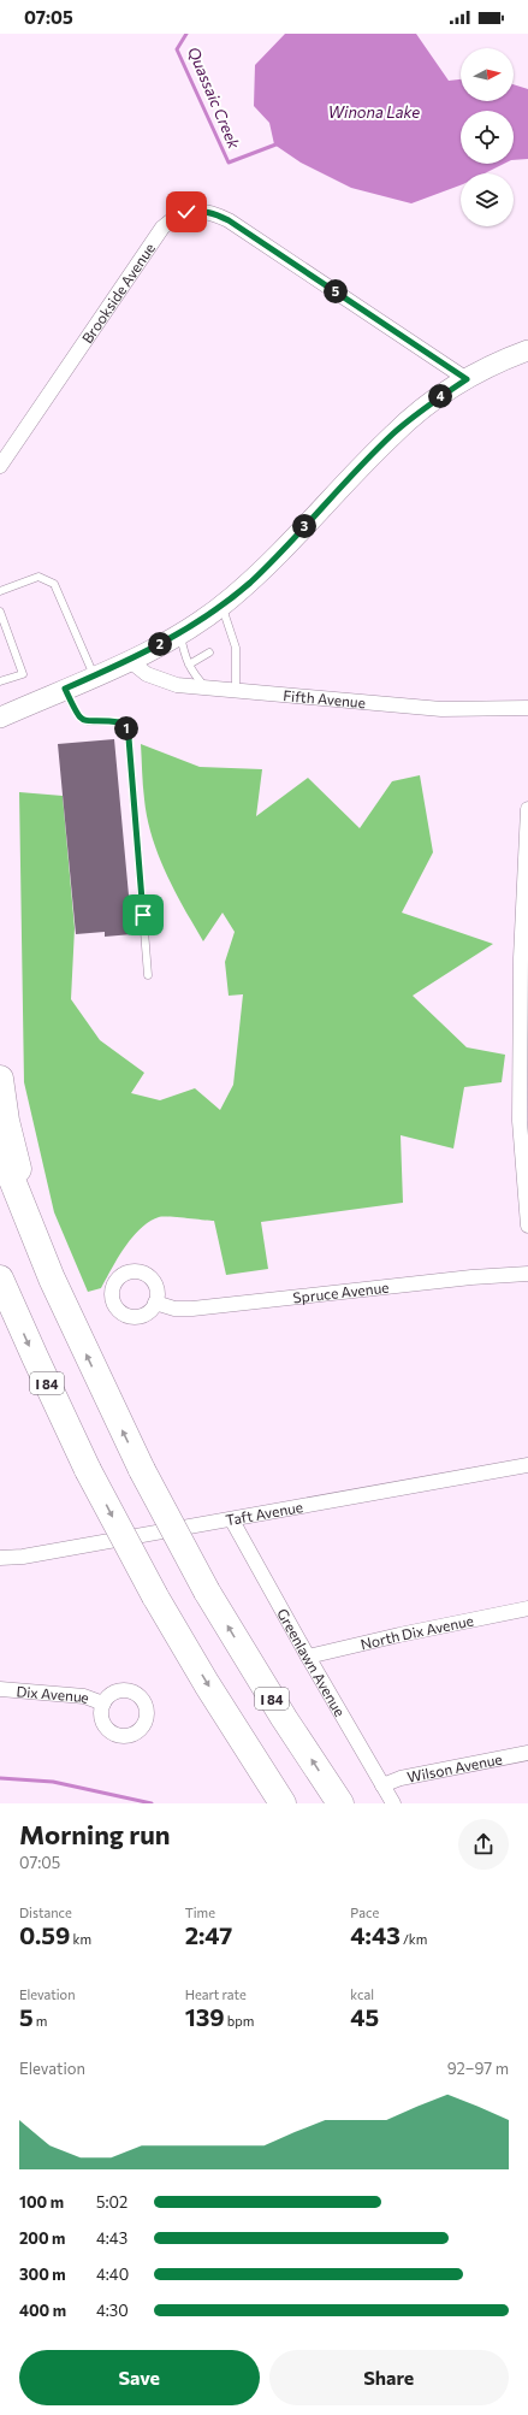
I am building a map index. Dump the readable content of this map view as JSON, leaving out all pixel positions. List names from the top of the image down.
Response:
{
  "streets": {
    "highway": ["I 84"],
    "street": [
      "Brookside Avenue",
      "Fifth Avenue",
      "Spruce Avenue",
      "Taft Avenue",
      "North Dix Avenue",
      "Greenlawn Avenue",
      "Dix Avenue",
      "Wilson Avenue"
    ]
  },
  "crossings": [
    ["Taft Avenue", "Greenlawn Avenue"],
    ["North Dix Avenue", "Greenlawn Avenue"],
    ["Greenlawn Avenue", "Wilson Avenue"]
  ],
  "water": ["Quassaic Creek", "Winona Lake"],
  "north": "right",
  "page": {
    "status": "07:05",
    "pins": [
      "5",
      "4",
      "3",
      "2",
      "1"
    ],
    "heading": ["Morning run", "07:05"],
    "stats": [
      ["Distance", "0.59 km"],
      ["Time", "2:47"],
      ["Pace", "4:43 /km"],
      ["Elevation", "5 m"],
      ["Heart rate", "139 bpm"],
      ["kcal", "45"]
    ],
    "chart": ["Elevation", "92–97 m"],
    "list": [
      {
        "name": "100 m",
        "note": "5:02"
      },
      {
        "name": "200 m",
        "note": "4:43"
      },
      {
        "name": "300 m",
        "note": "4:40"
      },
      {
        "name": "400 m",
        "note": "4:30"
      }
    ],
    "buttons": ["Save", "Share"]
  }
}
